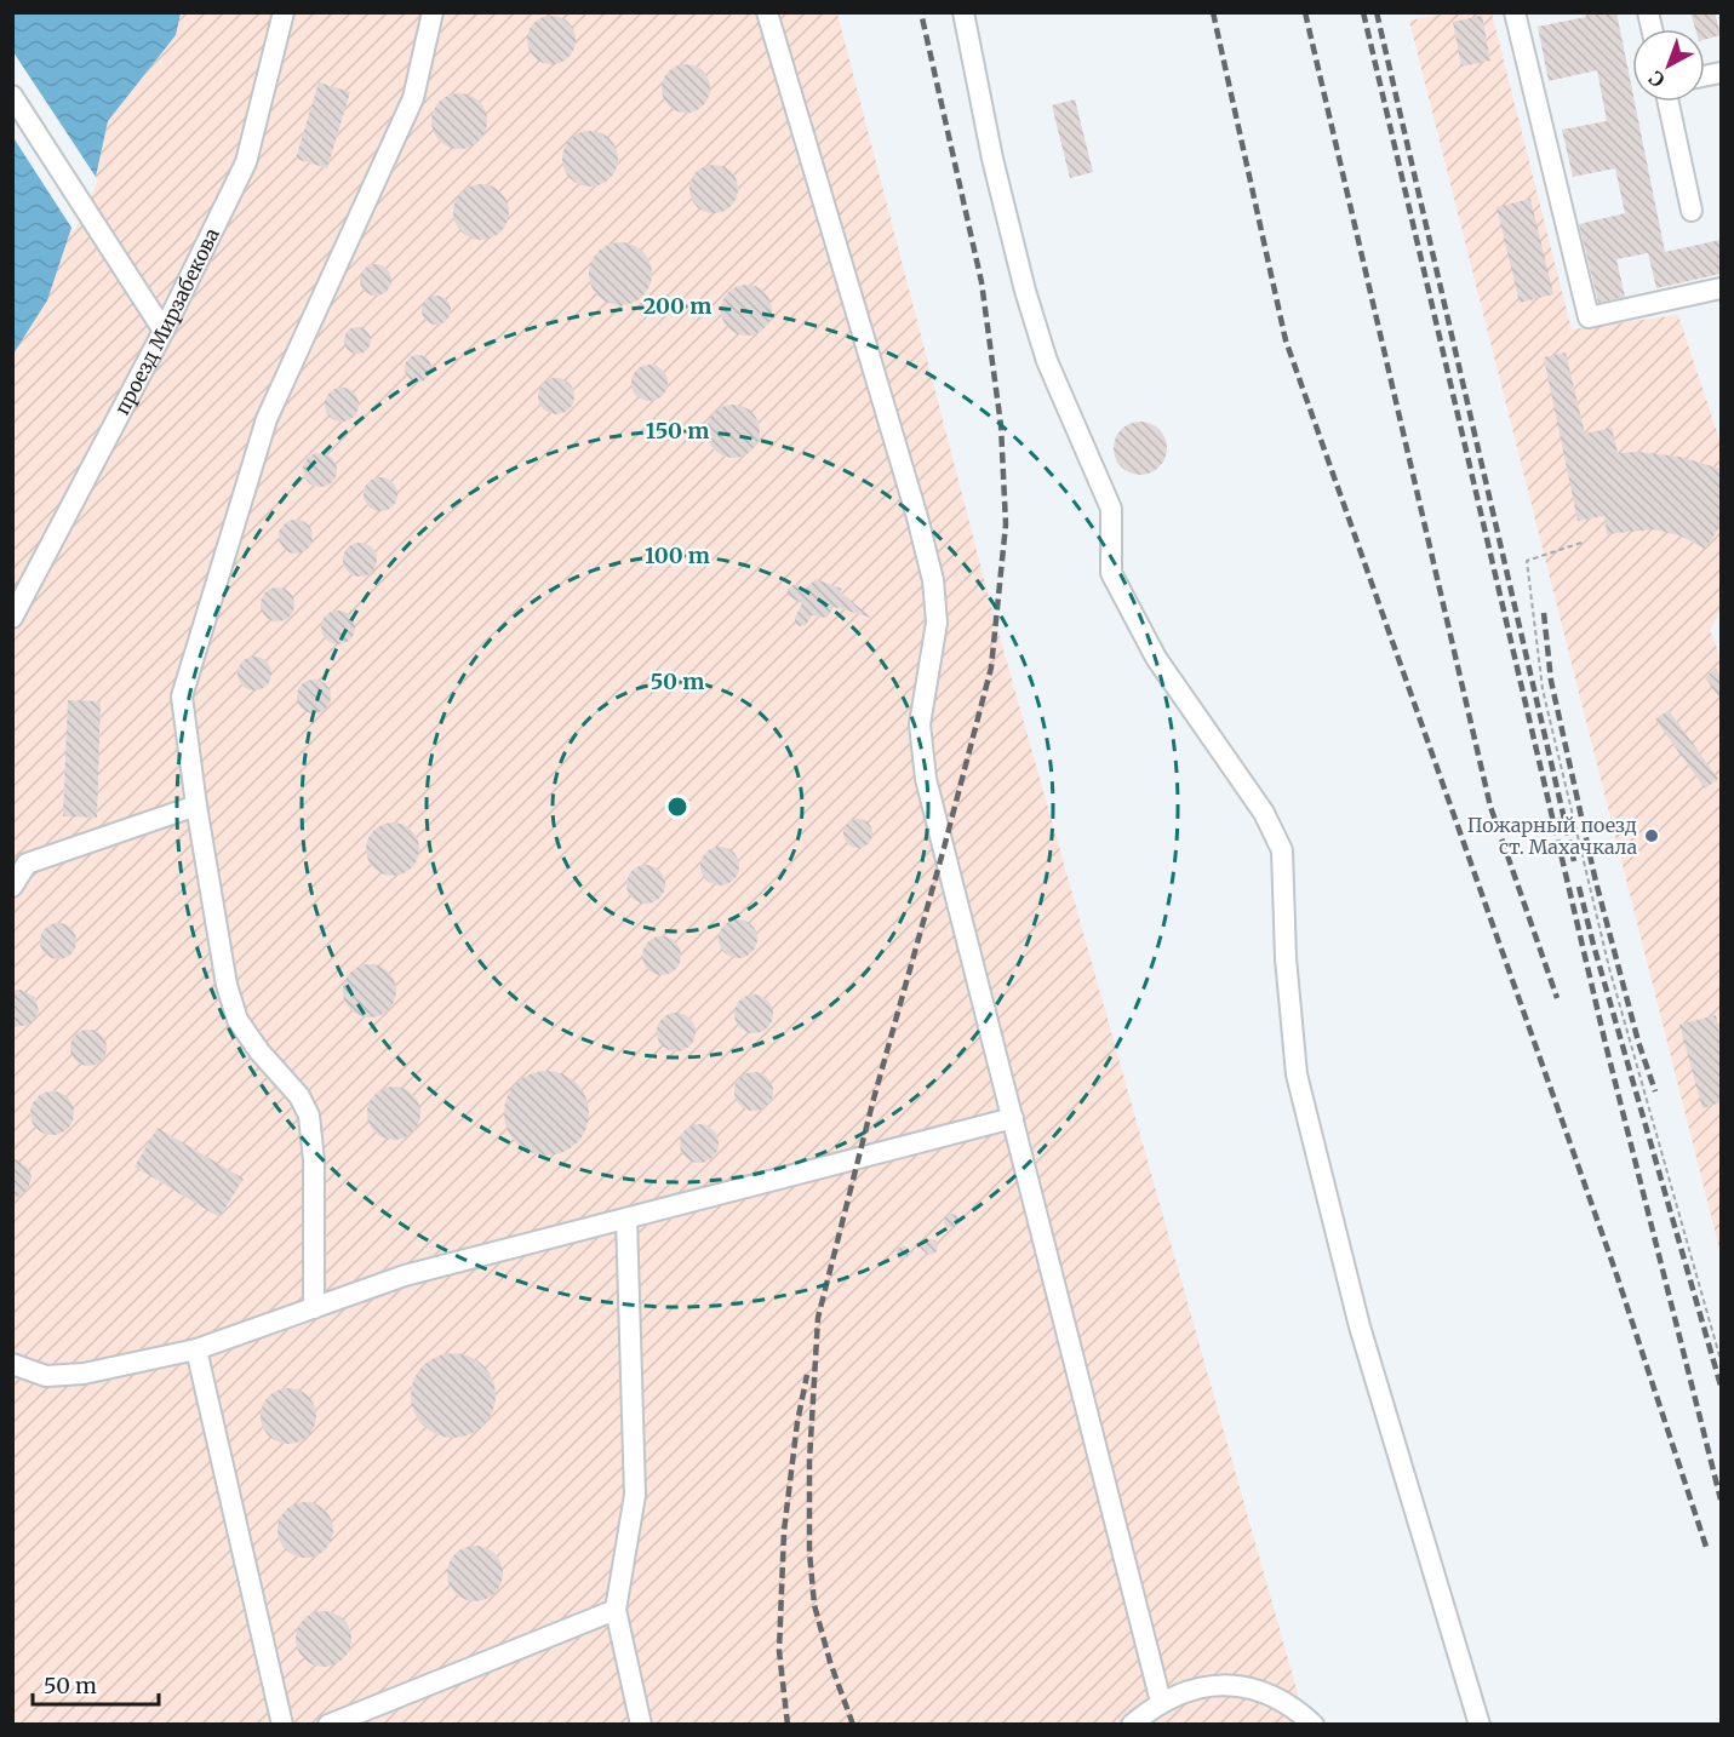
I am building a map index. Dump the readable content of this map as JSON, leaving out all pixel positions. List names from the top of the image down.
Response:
{
  "streets": {
    "street": ["проезд Мирзабекова"]
  },
  "places": ["Пожарный поезд ст. Махачкала"],
  "scale_bar": "50 m",
  "north": "bottom left",
  "rings": [
    "200 m",
    "150 m",
    "100 m",
    "50 m"
  ]
}
